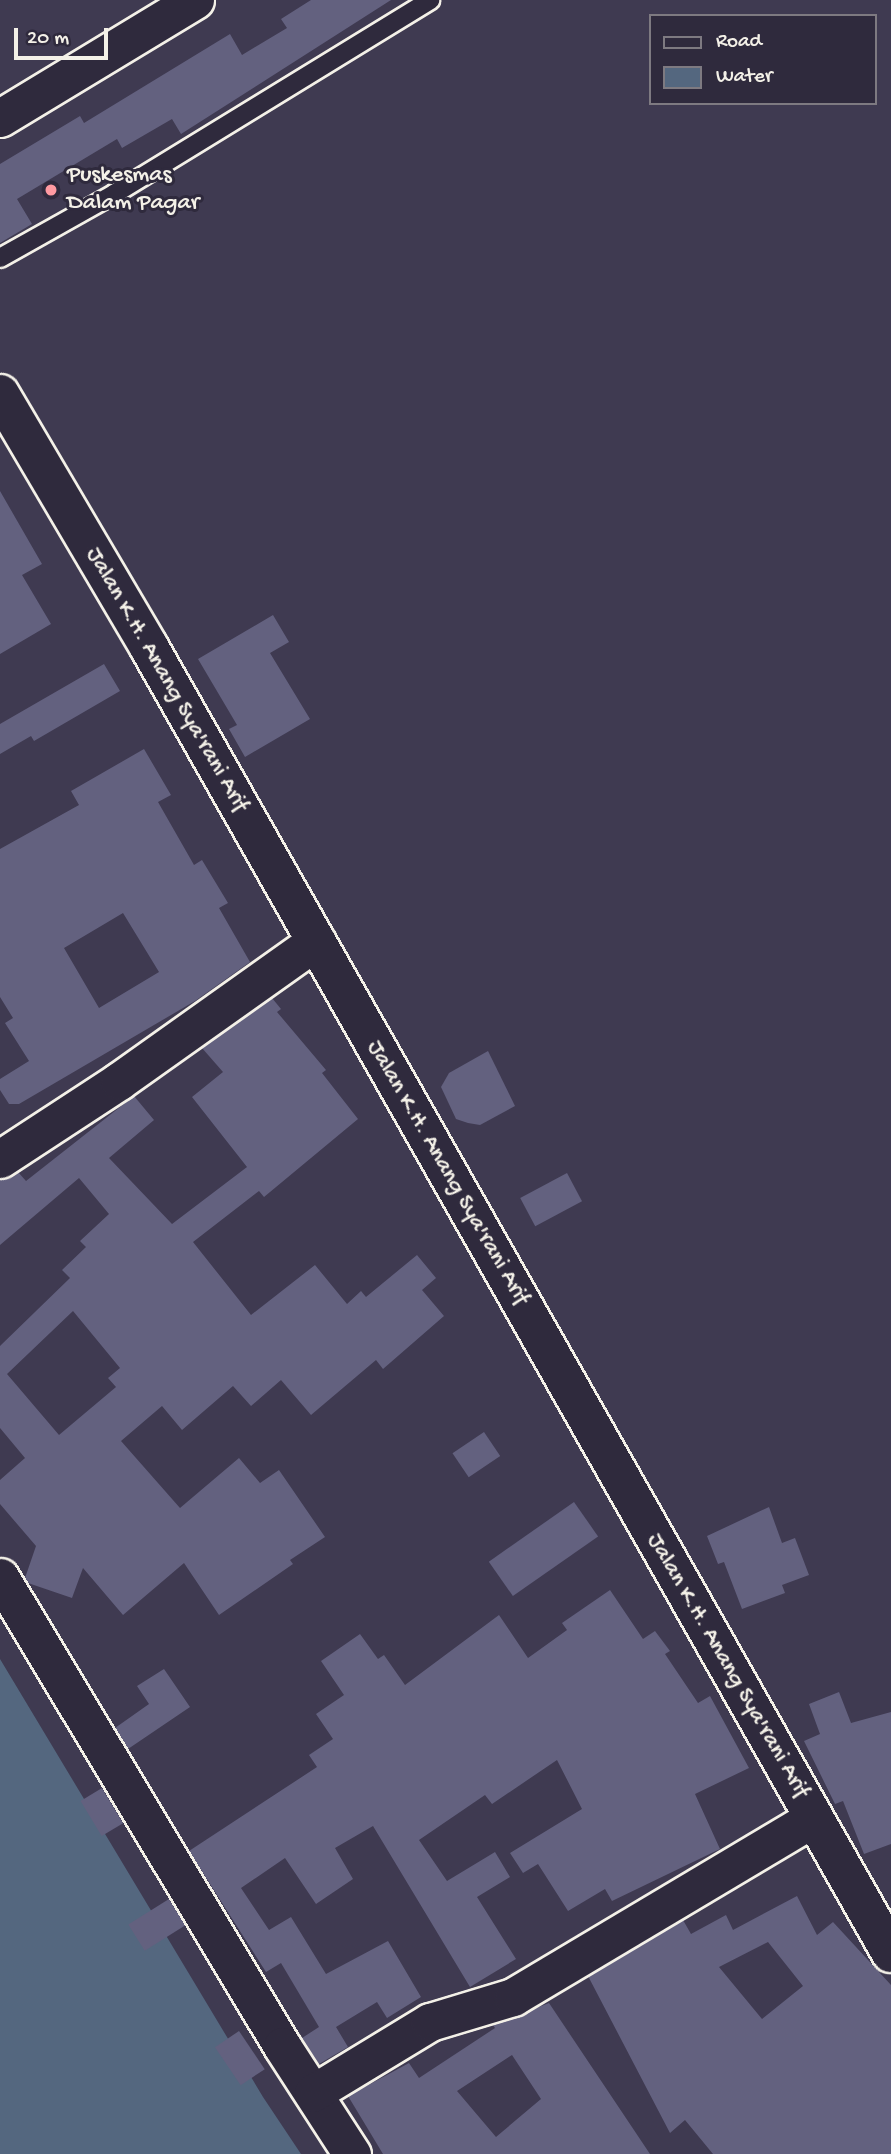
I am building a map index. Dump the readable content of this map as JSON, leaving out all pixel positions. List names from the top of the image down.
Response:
{
  "streets": {
    "street": ["Jalan K.H. Anang Sya'rani Arif"]
  },
  "places": ["Puskesmas Dalam Pagar"],
  "legend": ["Road", "Water"],
  "scale_bar": "20 m"
}
